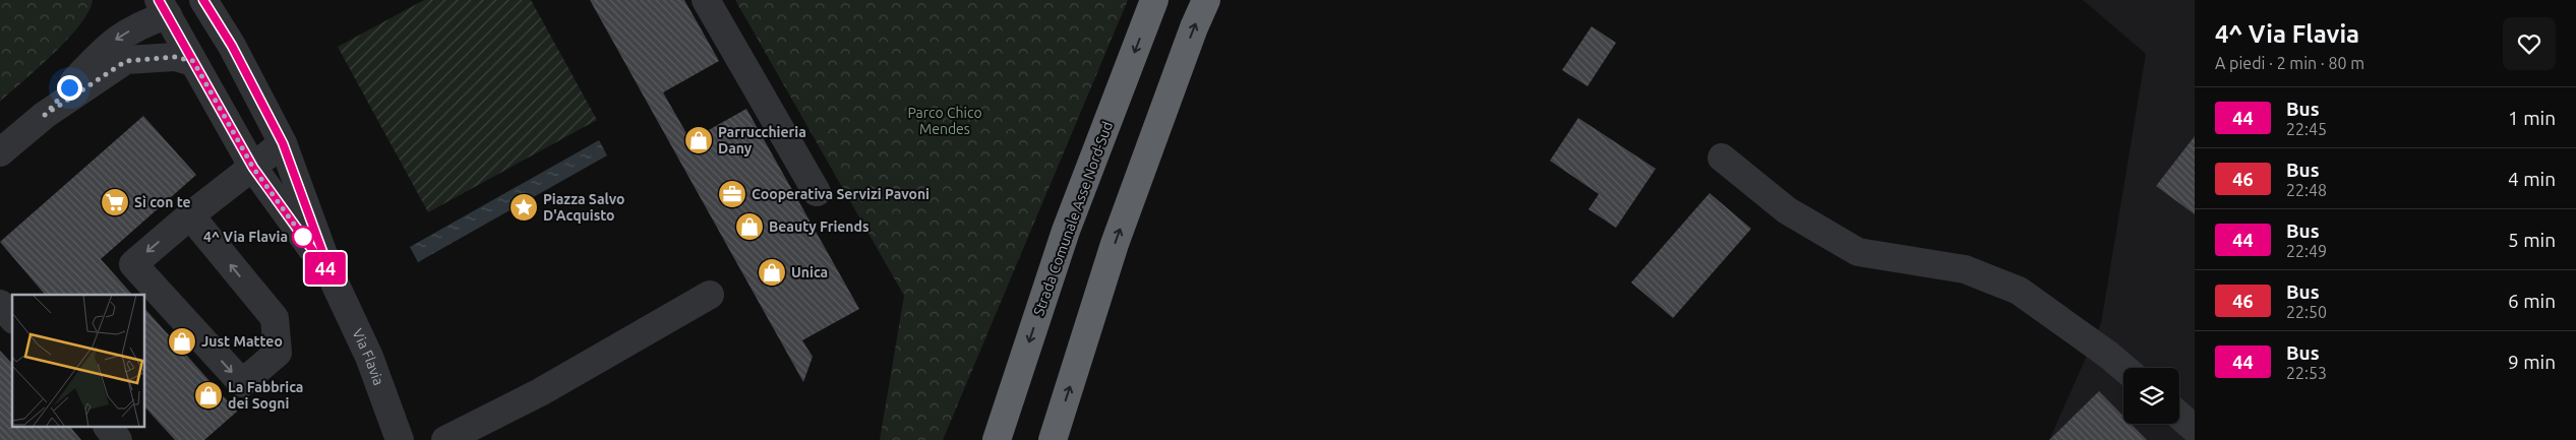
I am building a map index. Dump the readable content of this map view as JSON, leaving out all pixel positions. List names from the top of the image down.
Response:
{
  "streets": {
    "highway": ["Strada Comunale Asse Nord-Sud"],
    "street": ["Via Flavia"]
  },
  "parks": ["Parco Chico Mendes"],
  "places": {
    "shop": [
      "Parrucchieria Dany",
      "Beauty Friends",
      "Unica",
      "Just Matteo",
      "La Fabbrica dei Sogni"
    ],
    "office": ["Cooperativa Servizi Pavoni"],
    "supermarket": ["Sì con te"],
    "place": ["Piazza Salvo D'Acquisto"],
    "other": ["4^ Via Flavia"]
  },
  "lines": ["bus line 44"],
  "page": {
    "on_map": "44",
    "heading": ["4^ Via Flavia", "A piedi · 2 min · 80 m"],
    "list": [
      {
        "mark": "44",
        "name": "Bus",
        "note": "22:45",
        "value": "1 min"
      },
      {
        "mark": "46",
        "name": "Bus",
        "note": "22:48",
        "value": "4 min"
      },
      {
        "mark": "44",
        "name": "Bus",
        "note": "22:49",
        "value": "5 min"
      },
      {
        "mark": "46",
        "name": "Bus",
        "note": "22:50",
        "value": "6 min"
      },
      {
        "mark": "44",
        "name": "Bus",
        "note": "22:53",
        "value": "9 min"
      }
    ]
  }
}
